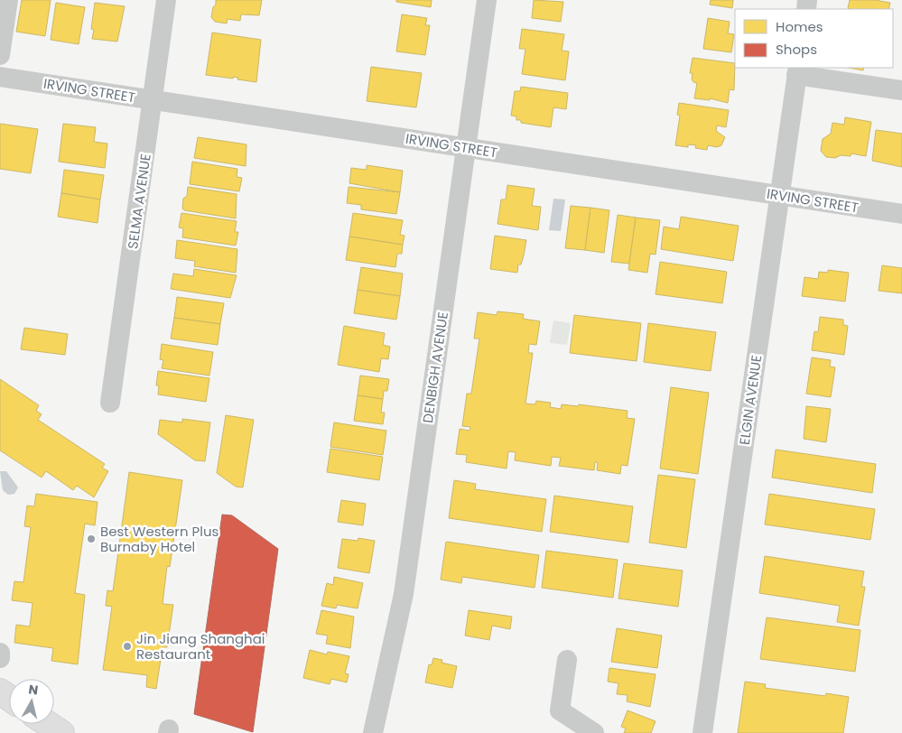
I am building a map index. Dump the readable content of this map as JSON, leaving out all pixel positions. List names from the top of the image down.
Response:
{
  "streets": {
    "street": [
      "IRVING STREET",
      "SELMA AVENUE",
      "DENBIGH AVENUE",
      "ELGIN AVENUE"
    ]
  },
  "crossings": [
    ["IRVING STREET", "SELMA AVENUE"],
    ["IRVING STREET", "DENBIGH AVENUE"],
    ["IRVING STREET", "ELGIN AVENUE"]
  ],
  "places": ["Best Western Plus Burnaby Hotel", "Jin Jiang Shanghai Restaurant"],
  "legend": ["Homes", "Shops"],
  "north": "top"
}
